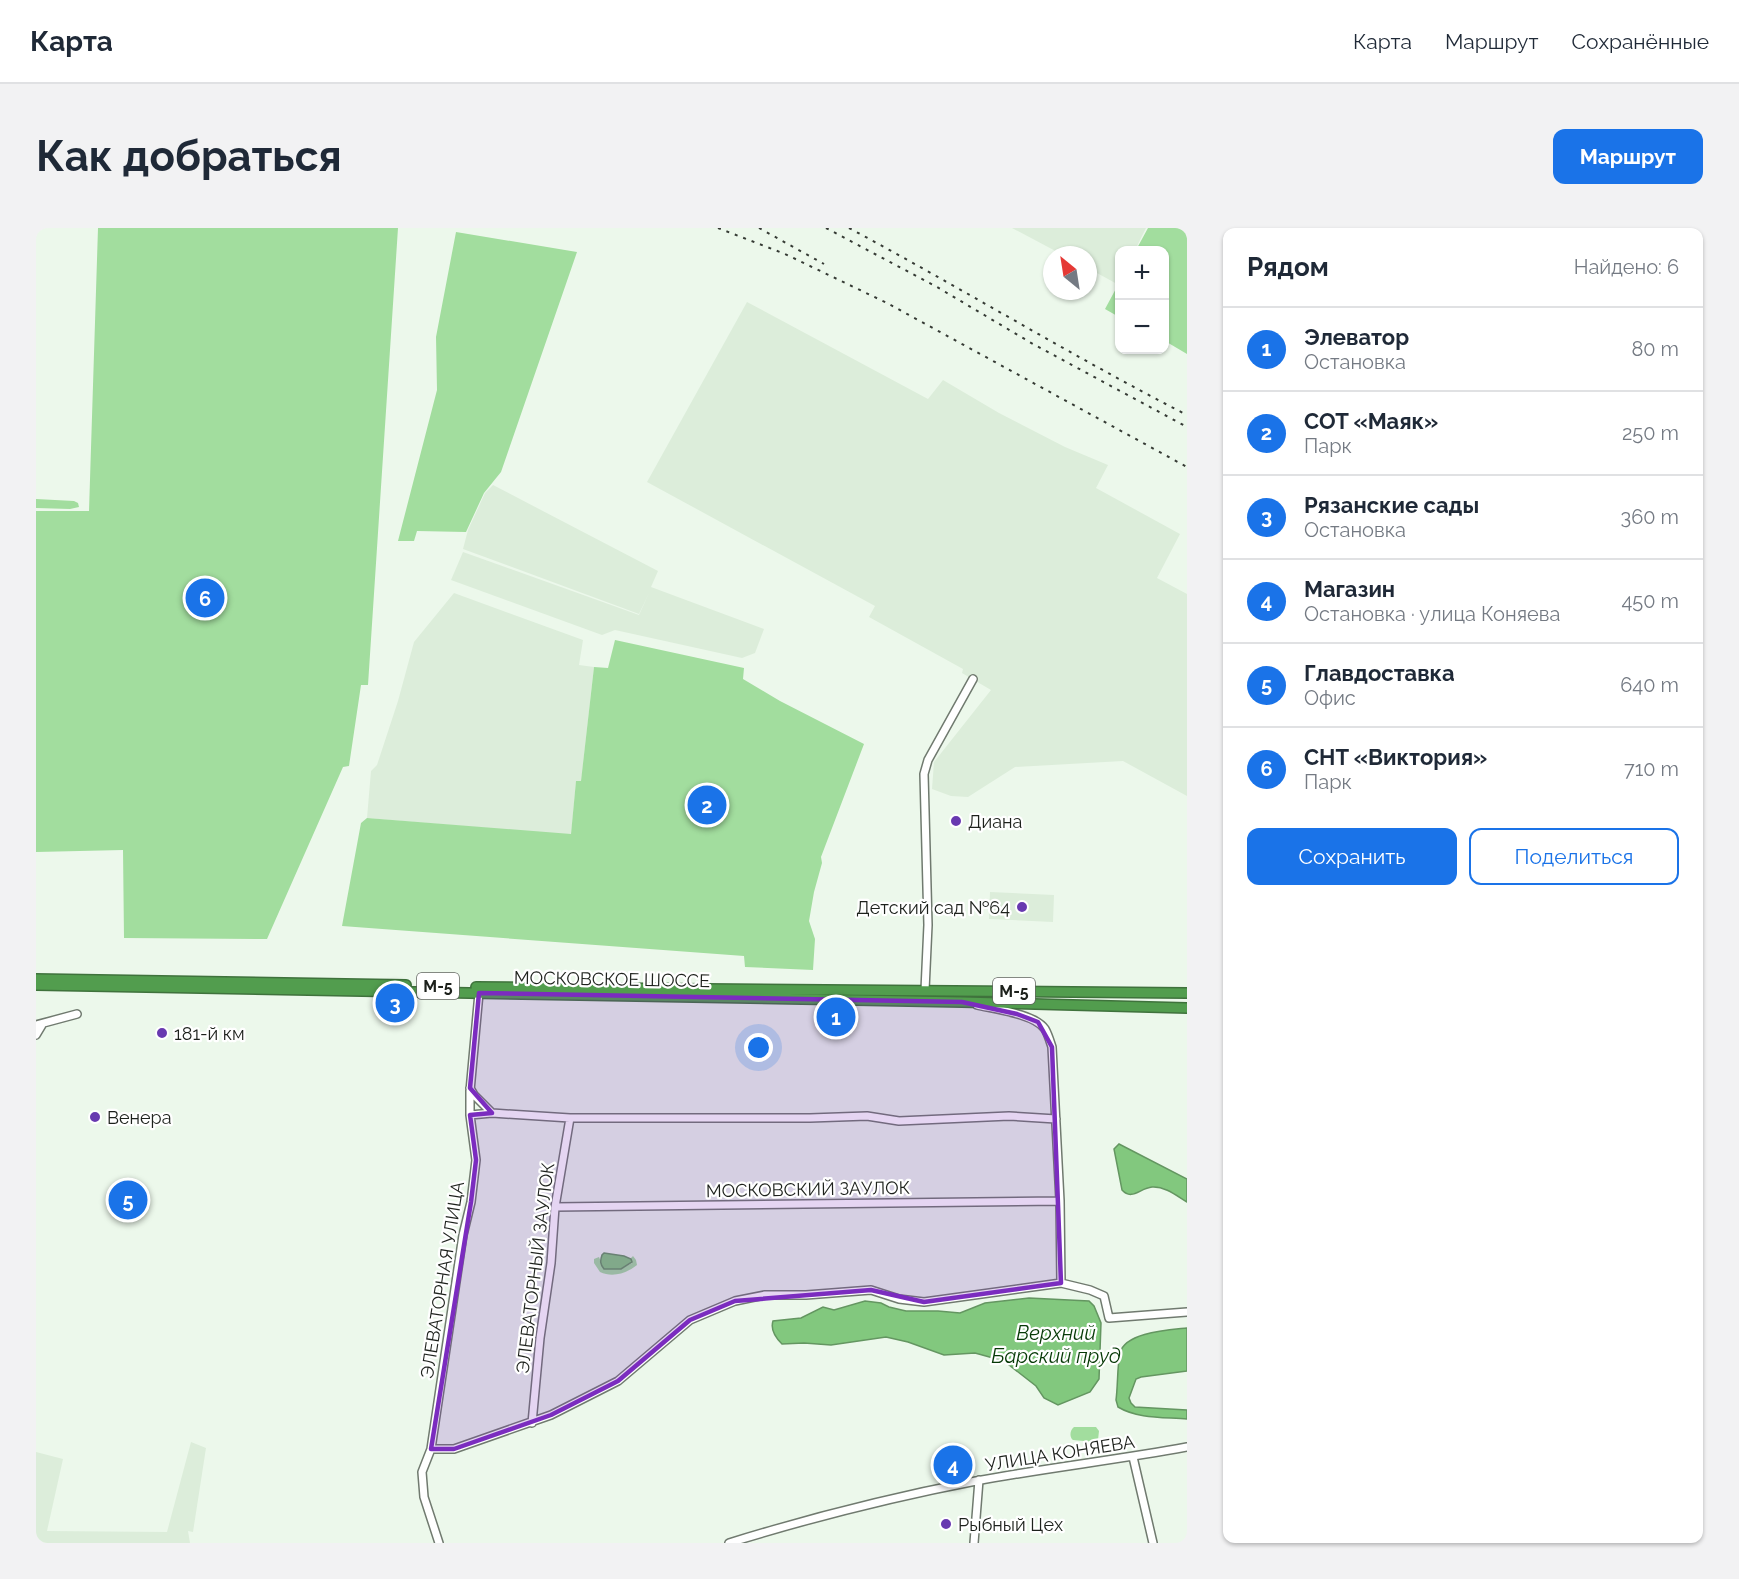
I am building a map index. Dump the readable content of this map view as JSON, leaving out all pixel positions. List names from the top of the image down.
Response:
{
  "streets": {
    "highway": ["МОСКОВСКОЕ ШОССЕ", "М-5"],
    "street": [
      "МОСКОВСКИЙ ЗАУЛОК",
      "ЭЛЕВАТОРНЫЙ ЗАУЛОК",
      "ЭЛЕВАТОРНАЯ УЛИЦА",
      "УЛИЦА КОНЯЕВА"
    ]
  },
  "crossings": [
    ["МОСКОВСКОЕ ШОССЕ", "ЭЛЕВАТОРНАЯ УЛИЦА"],
    ["МОСКОВСКИЙ ЗАУЛОК", "ЭЛЕВАТОРНЫЙ ЗАУЛОК"]
  ],
  "water": ["Верхний Барский пруд"],
  "places": [
    "Диана",
    "Детский сад №64",
    "181-й км",
    "Венера",
    "Рыбный Цех"
  ],
  "north": "top left",
  "page": {
    "header": "Карта",
    "nav": ["Карта", "Маршрут", "Сохранённые"],
    "buttons": [
      "Маршрут",
      ["Сохранить", "Поделиться"]
    ],
    "title": "Как добраться",
    "heading": ["Рядом", "Найдено: 6"],
    "map_buttons": ["+", "−"],
    "list": [
      {
        "mark": "1",
        "name": "Элеватор",
        "note": "Остановка",
        "value": "80 m"
      },
      {
        "mark": "2",
        "name": "СОТ «Маяк»",
        "note": "Парк",
        "value": "250 m"
      },
      {
        "mark": "3",
        "name": "Рязанские сады",
        "note": "Остановка",
        "value": "360 m"
      },
      {
        "mark": "4",
        "name": "Магазин",
        "note": "Остановка · улица Коняева",
        "value": "450 m"
      },
      {
        "mark": "5",
        "name": "Главдоставка",
        "note": "Офис",
        "value": "640 m"
      },
      {
        "mark": "6",
        "name": "СНТ «Виктория»",
        "note": "Парк",
        "value": "710 m"
      }
    ],
    "pins": [
      "6",
      "2",
      "3",
      "1",
      "5",
      "4"
    ]
  }
}
